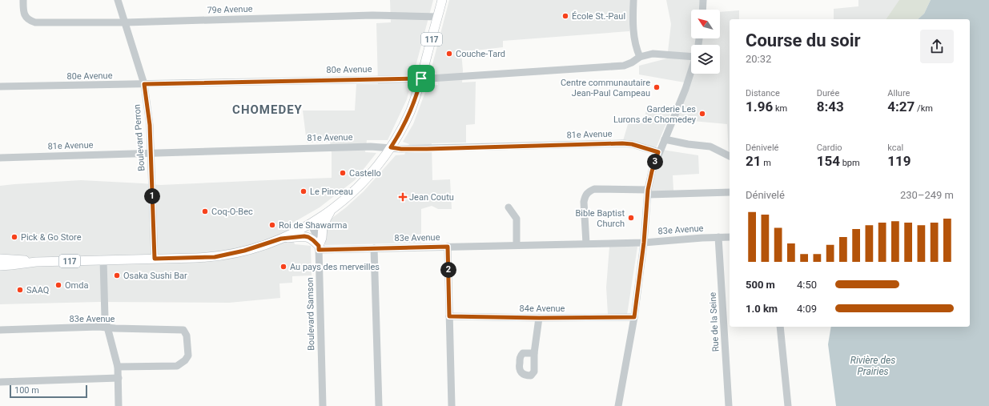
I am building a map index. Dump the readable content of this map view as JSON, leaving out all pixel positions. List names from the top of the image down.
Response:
{
  "streets": {
    "main road": ["117"],
    "street": [
      "79e Avenue",
      "80e Avenue",
      "81e Avenue",
      "Boulevard Perron",
      "83e Avenue",
      "84e Avenue",
      "Boulevard Samson",
      "Rue de la Seine"
    ]
  },
  "crossings": [
    ["79e Avenue", "117"],
    ["79e Avenue", "Boulevard Perron"],
    ["117", "80e Avenue"],
    ["117", "81e Avenue"],
    ["117", "Boulevard Perron"],
    ["117", "Boulevard Samson"],
    ["80e Avenue", "Boulevard Perron"],
    ["81e Avenue", "Boulevard Perron"],
    ["83e Avenue", "Boulevard Samson"],
    ["83e Avenue", "Rue de la Seine"]
  ],
  "districts": ["CHOMEDEY"],
  "water": ["Rivière des Prairies"],
  "places": {
    "other": [
      "École St.-Paul",
      "Couche-Tard",
      "Centre communautaire Jean-Paul Campeau",
      "Garderie Les Lurons de Chomedey",
      "Castello",
      "Le Pinceau",
      "Coq-O-Bec",
      "Bible Baptist Church",
      "Roi de Shawarma",
      "Pick & Go Store",
      "Au pays des merveilles",
      "Osaka Sushi Bar",
      "Omda",
      "SAAQ"
    ],
    "health": ["Jean Coutu"]
  },
  "scale_bar": "100 m",
  "north": "top left",
  "page": {
    "heading": ["Course du soir", "20:32"],
    "stats": [
      ["Distance", "1.96 km"],
      ["Durée", "8:43"],
      ["Allure", "4:27 /km"],
      ["Dénivelé", "21 m"],
      ["Cardio", "154 bpm"],
      ["kcal", "119"]
    ],
    "pins": ["3", "1", "2"],
    "chart": ["Dénivelé", "230–249 m"],
    "list": [
      {
        "name": "500 m",
        "note": "4:50"
      },
      {
        "name": "1.0 km",
        "note": "4:09"
      }
    ],
    "scale": "100 m"
  }
}
